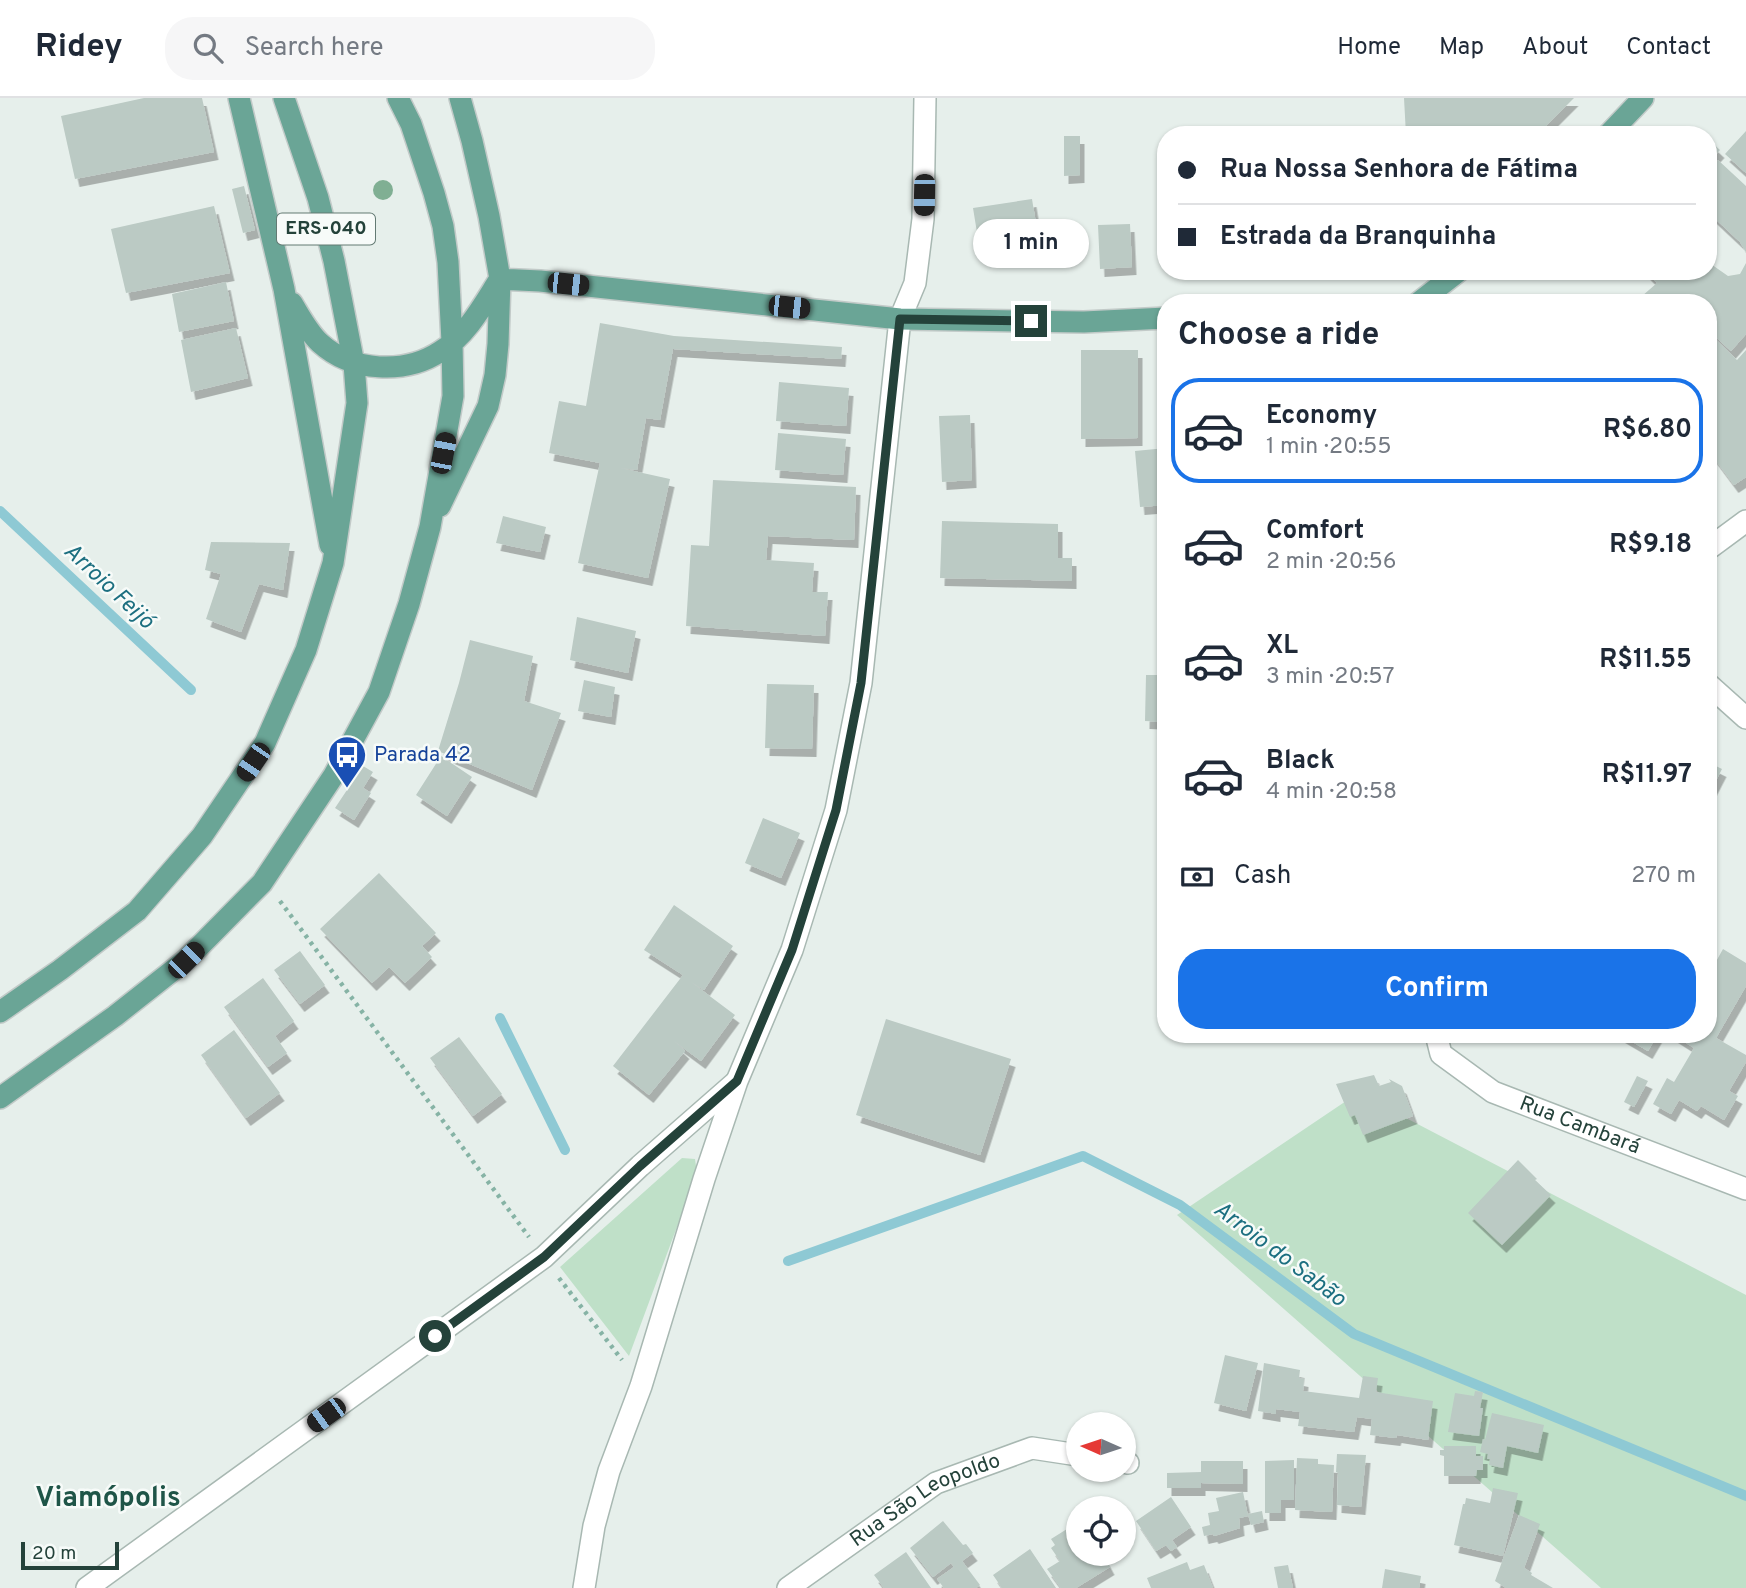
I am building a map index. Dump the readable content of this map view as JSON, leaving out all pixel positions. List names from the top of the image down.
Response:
{
  "streets": {
    "main road": ["ERS-040"],
    "street": ["Rua Cambará", "Rua São Leopoldo"]
  },
  "districts": ["Viamópolis"],
  "water": ["Arroio Feijó", "Arroio do Sabão"],
  "places": {
    "bus stop": ["Parada 42"]
  },
  "scale_bar": "20 m",
  "north": "left",
  "page": {
    "header": "Ridey",
    "search": "Search here",
    "nav": [
      "Home",
      "Map",
      "About",
      "Contact"
    ],
    "banner": ["Rua Nossa Senhora de Fátima", "Estrada da Branquinha"],
    "bubble": "1 min",
    "heading": "Choose a ride",
    "list": [
      {
        "name": "Economy",
        "note": "1 min · 20:55",
        "value": "R$6.80"
      },
      {
        "name": "Comfort",
        "note": "2 min · 20:56",
        "value": "R$9.18"
      },
      {
        "name": "XL",
        "note": "3 min · 20:57",
        "value": "R$11.55"
      },
      {
        "name": "Black",
        "note": "4 min · 20:58",
        "value": "R$11.97"
      }
    ],
    "pay": ["Cash", "270 m"],
    "buttons": "Confirm",
    "scale": "20 m"
  }
}
